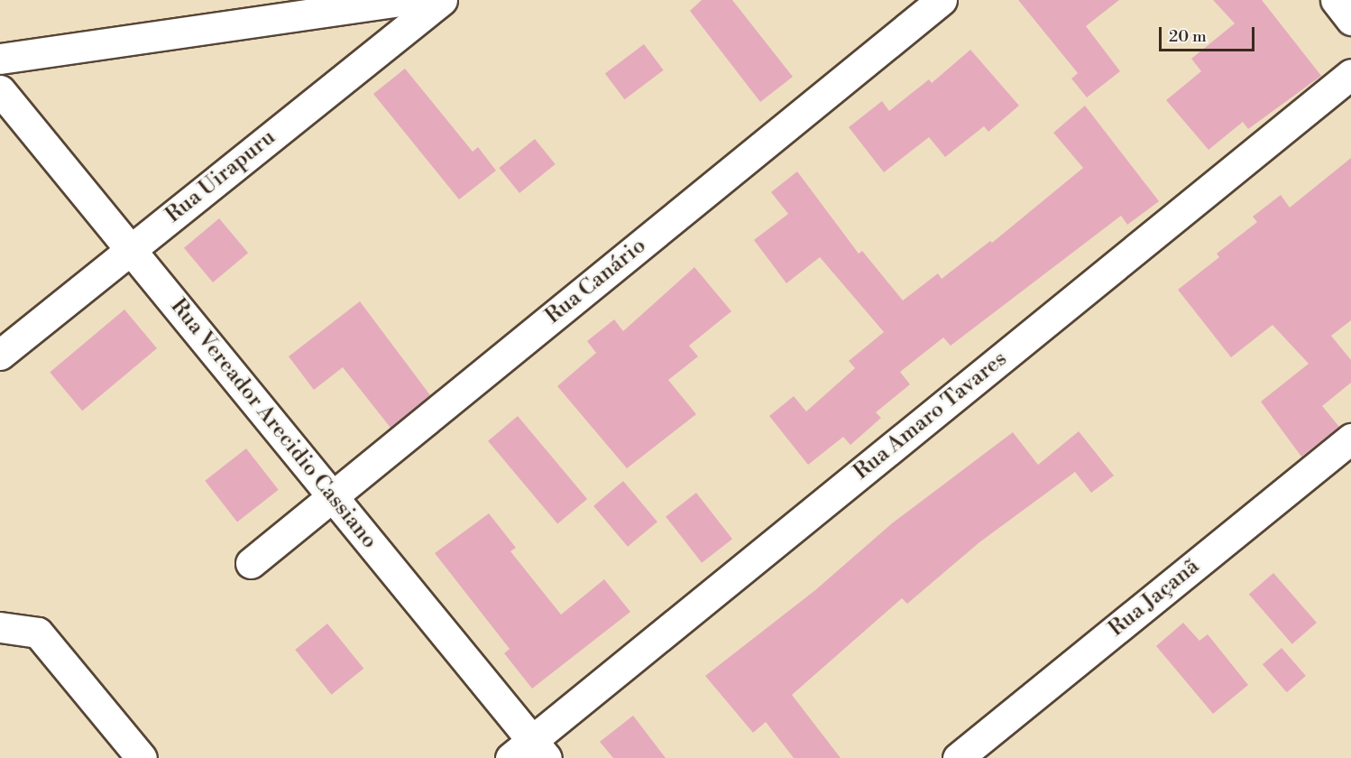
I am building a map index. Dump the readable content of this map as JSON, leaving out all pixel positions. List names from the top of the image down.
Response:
{
  "streets": {
    "street": [
      "Rua Uirapuru",
      "Rua Canário",
      "Rua Amaro Tavares",
      "Rua Vereador Arecidio Cassiano",
      "Rua Jaçanã"
    ]
  },
  "crossings": [
    ["Rua Uirapuru", "Rua Vereador Arecidio Cassiano"],
    ["Rua Canário", "Rua Vereador Arecidio Cassiano"],
    ["Rua Amaro Tavares", "Rua Vereador Arecidio Cassiano"]
  ],
  "scale_bar": "20 m"
}
